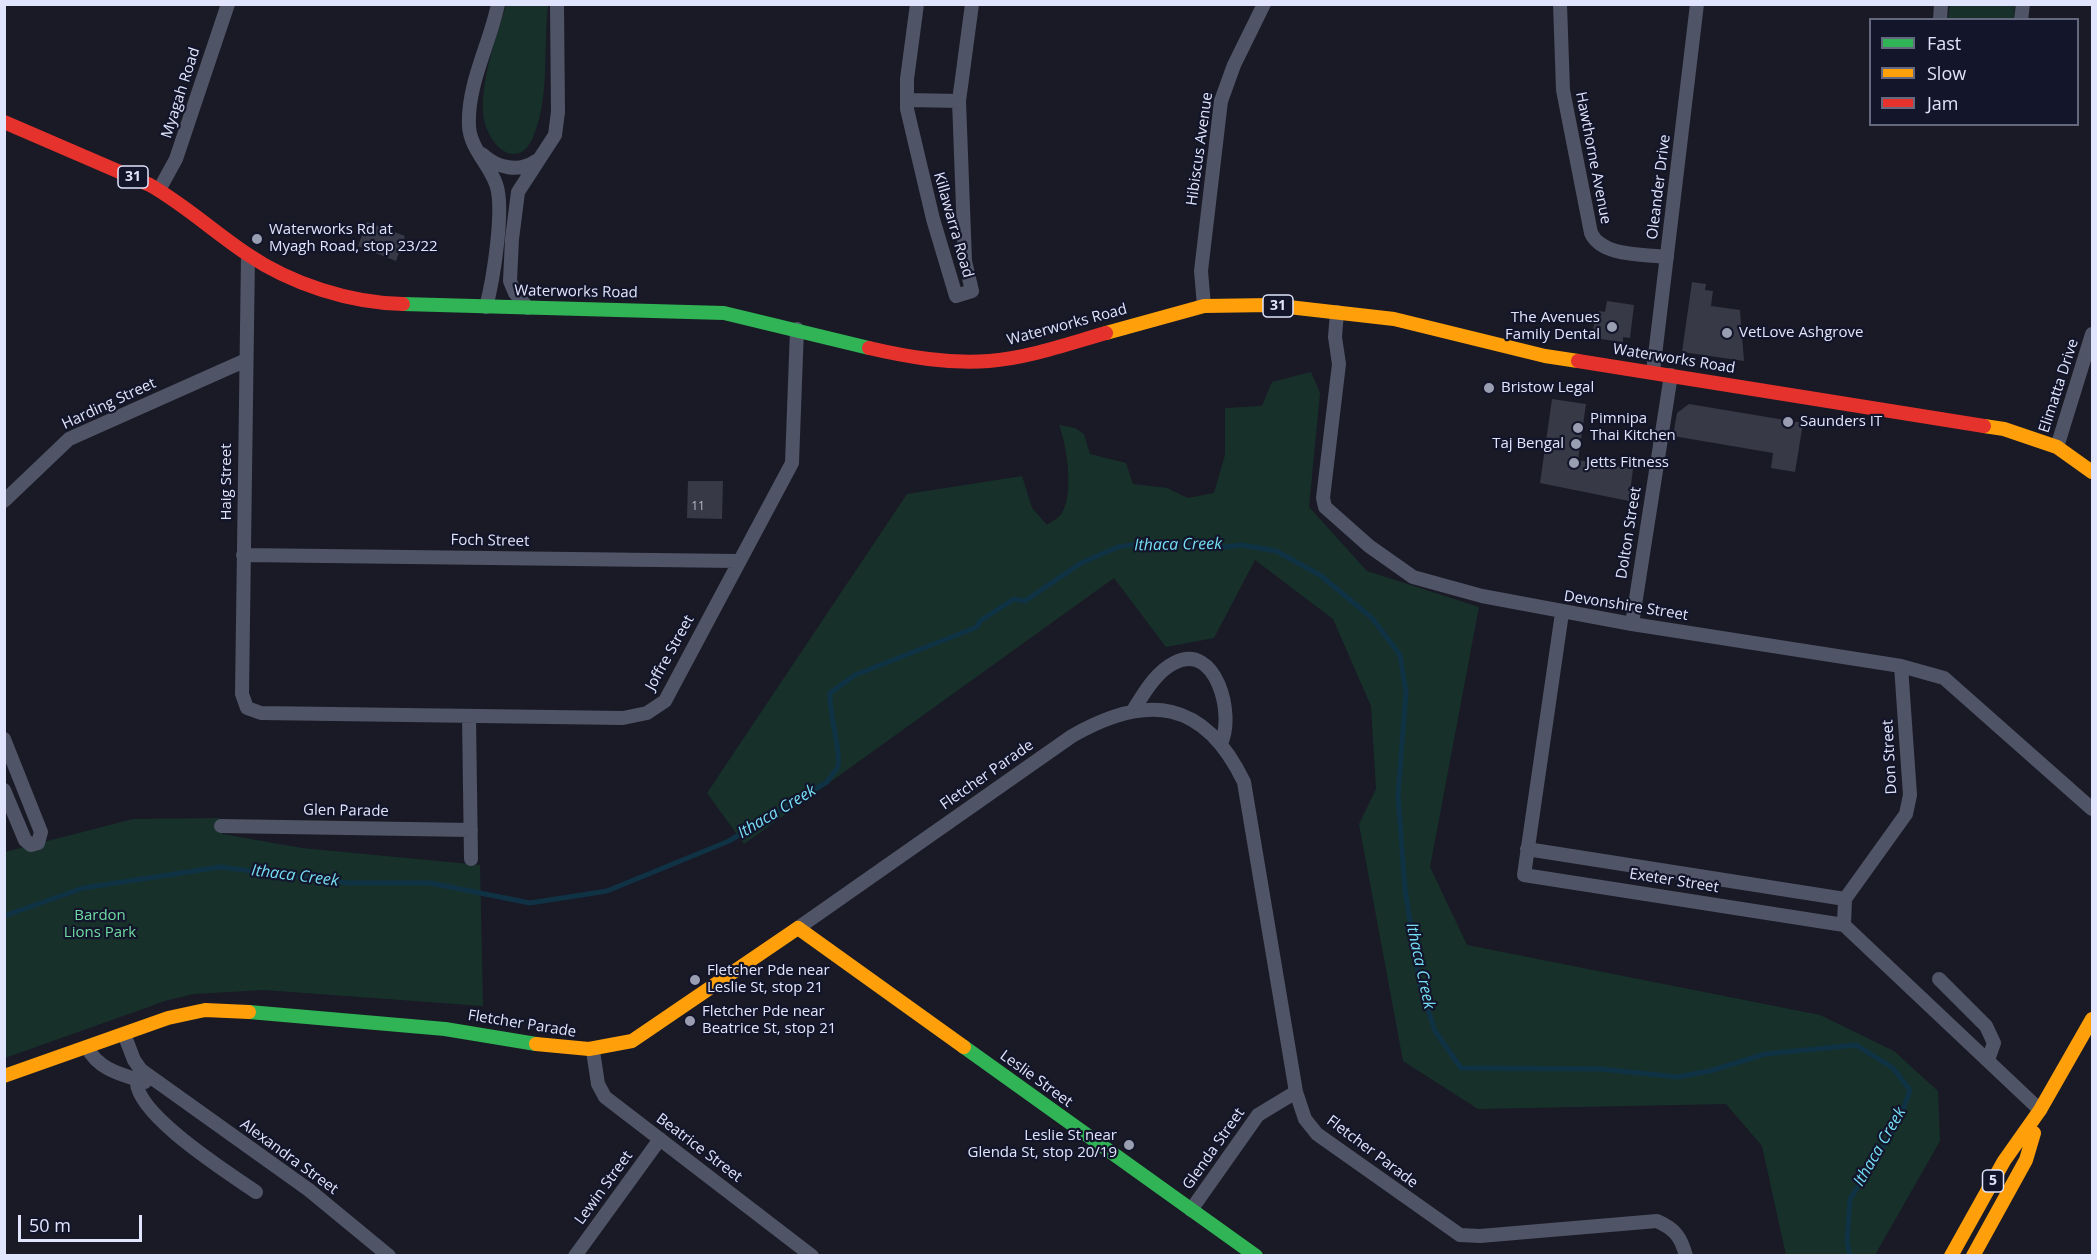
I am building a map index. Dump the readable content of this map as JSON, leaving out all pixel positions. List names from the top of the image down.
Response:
{
  "streets": {
    "main road": [
      "31",
      "Waterworks Road",
      "Fletcher Parade",
      "Leslie Street",
      "5"
    ],
    "street": [
      "Myagah Road",
      "Hibiscus Avenue",
      "Hawthorne Avenue",
      "Oleander Drive",
      "Killawarra Road",
      "Elimatta Drive",
      "Harding Street",
      "Haig Street",
      "Dolton Street",
      "Foch Street",
      "Devonshire Street",
      "Joffre Street",
      "Don Street",
      "Glen Parade",
      "Exeter Street",
      "Beatrice Street",
      "Glenda Street",
      "Alexandra Street",
      "Lewin Street"
    ]
  },
  "crossings": [
    ["Myagah Road", "Waterworks Road"],
    ["Hibiscus Avenue", "Waterworks Road"],
    ["Hawthorne Avenue", "Oleander Drive"],
    ["Oleander Drive", "Waterworks Road"],
    ["Waterworks Road", "Elimatta Drive"],
    ["Waterworks Road", "Haig Street"],
    ["Waterworks Road", "Dolton Street"],
    ["Waterworks Road", "Devonshire Street"],
    ["Waterworks Road", "Joffre Street"],
    ["Harding Street", "Haig Street"],
    ["Haig Street", "Foch Street"],
    ["Haig Street", "Joffre Street"],
    ["Dolton Street", "Devonshire Street"],
    ["Foch Street", "Joffre Street"],
    ["Devonshire Street", "Don Street"],
    ["Devonshire Street", "Exeter Street"],
    ["Don Street", "Exeter Street"],
    ["Fletcher Parade", "Leslie Street"],
    ["Fletcher Parade", "Beatrice Street"],
    ["Fletcher Parade", "Glenda Street"],
    ["Fletcher Parade", "Alexandra Street"],
    ["Leslie Street", "Glenda Street"],
    ["Beatrice Street", "Lewin Street"]
  ],
  "water": ["Ithaca Creek"],
  "parks": ["Bardon Lions Park"],
  "places": [
    "Waterworks Rd at Myagh Road, stop 23/22",
    "The Avenues Family Dental",
    "VetLove Ashgrove",
    "Bristow Legal",
    "Saunders IT",
    "Pimnipa Thai Kitchen",
    "Taj Bengal",
    "Jetts Fitness",
    "Fletcher Pde near Leslie St, stop 21",
    "Fletcher Pde near Beatrice St, stop 21",
    "Leslie St near Glenda St, stop 20/19"
  ],
  "house_numbers": ["11"],
  "legend": ["Fast", "Slow", "Jam"],
  "scale_bar": "50 m"
}
